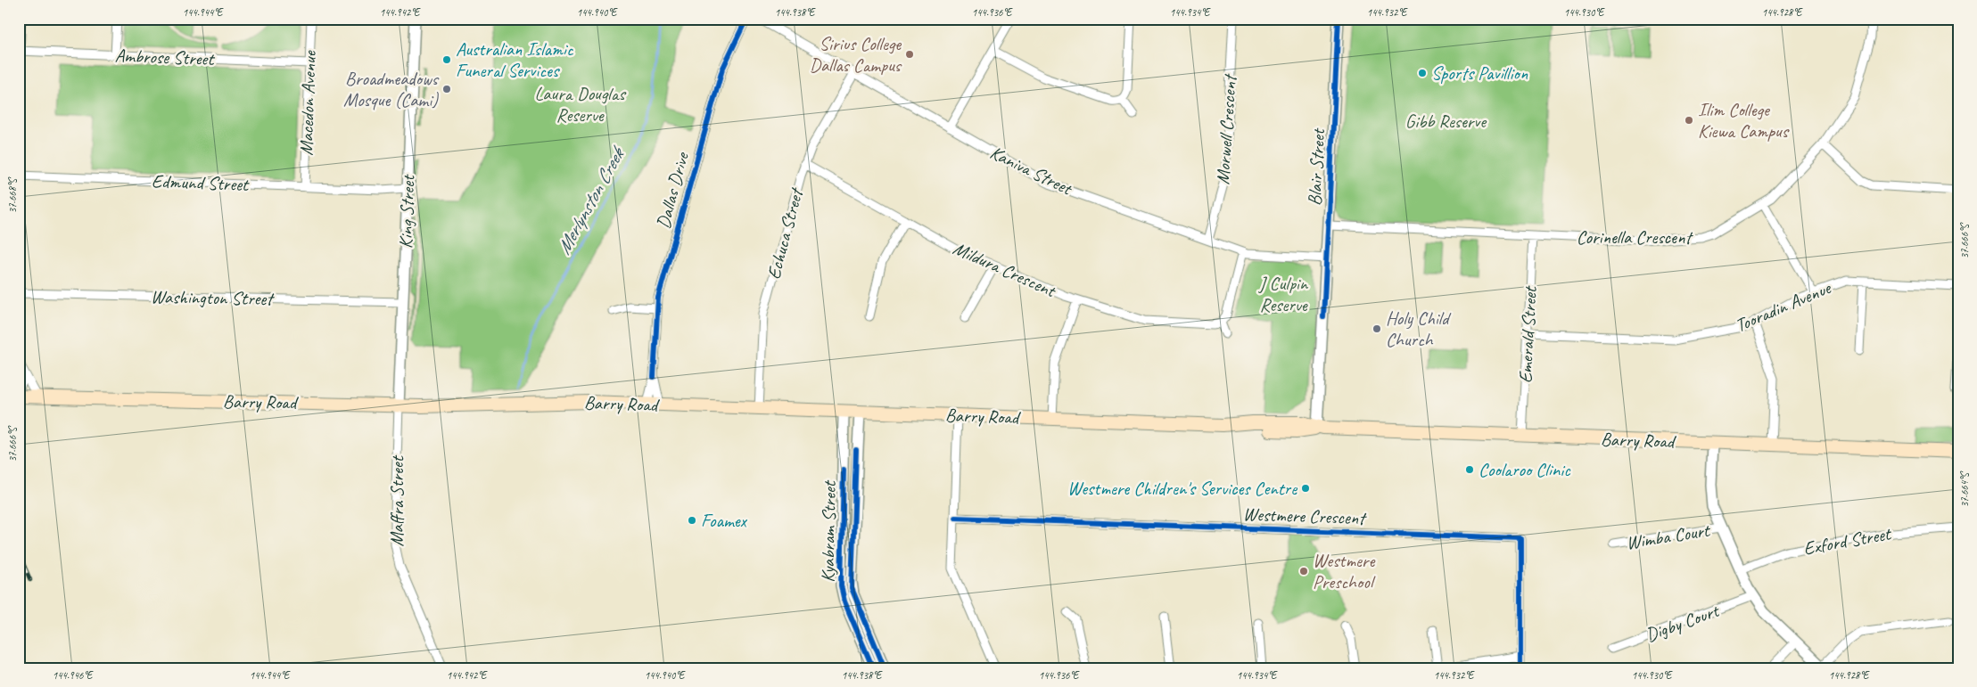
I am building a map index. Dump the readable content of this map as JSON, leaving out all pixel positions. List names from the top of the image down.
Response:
{
  "streets": {
    "main road": ["Barry Road"],
    "street": [
      "Ambrose Street",
      "Macedon Avenue",
      "Morwell Crescent",
      "Blair Street",
      "Kaniva Street",
      "Edmund Street",
      "Dallas Drive",
      "King Street",
      "Echuca Street",
      "Corinella Crescent",
      "Mildura Crescent",
      "Washington Street",
      "Tooradin Avenue",
      "Emerald Street",
      "Maffra Street",
      "Westmere Crescent",
      "Kyabram Street",
      "Wimba Court",
      "Exford Street",
      "Digby Court"
    ]
  },
  "crossings": [
    ["Ambrose Street", "Macedon Avenue"],
    ["Macedon Avenue", "Edmund Street"],
    ["Morwell Crescent", "Kaniva Street"],
    ["Blair Street", "Kaniva Street"],
    ["Blair Street", "Corinella Crescent"],
    ["Blair Street", "Barry Road"],
    ["Kaniva Street", "Echuca Street"],
    ["Edmund Street", "King Street"],
    ["Dallas Drive", "Barry Road"],
    ["King Street", "Washington Street"],
    ["King Street", "Barry Road"],
    ["King Street", "Maffra Street"],
    ["Echuca Street", "Mildura Crescent"],
    ["Echuca Street", "Barry Road"],
    ["Corinella Crescent", "Emerald Street"],
    ["Tooradin Avenue", "Emerald Street"],
    ["Emerald Street", "Barry Road"],
    ["Barry Road", "Maffra Street"],
    ["Barry Road", "Kyabram Street"]
  ],
  "water": ["Merlynston Creek"],
  "parks": ["Laura Douglas Reserve", "Gibb Reserve", "J Culpin Reserve"],
  "places": [
    "Sirius College Dallas Campus",
    "Australian Islamic Funeral Services",
    "Sports Pavillion",
    "Broadmeadows Mosque (Cami)",
    "Ilim College Kiewa Campus",
    "Holy Child Church",
    "Coolaroo Clinic",
    "Westmere Children's Services Centre",
    "Foamex",
    "Westmere Preschool"
  ],
  "coordinates": [
    "144.944°E",
    "144.942°E",
    "144.940°E",
    "144.938°E",
    "144.936°E",
    "144.934°E",
    "144.932°E",
    "144.930°E",
    "144.928°E",
    "37.668°S",
    "37.666°S",
    "37.664°S",
    "144.946°E"
  ]
}
